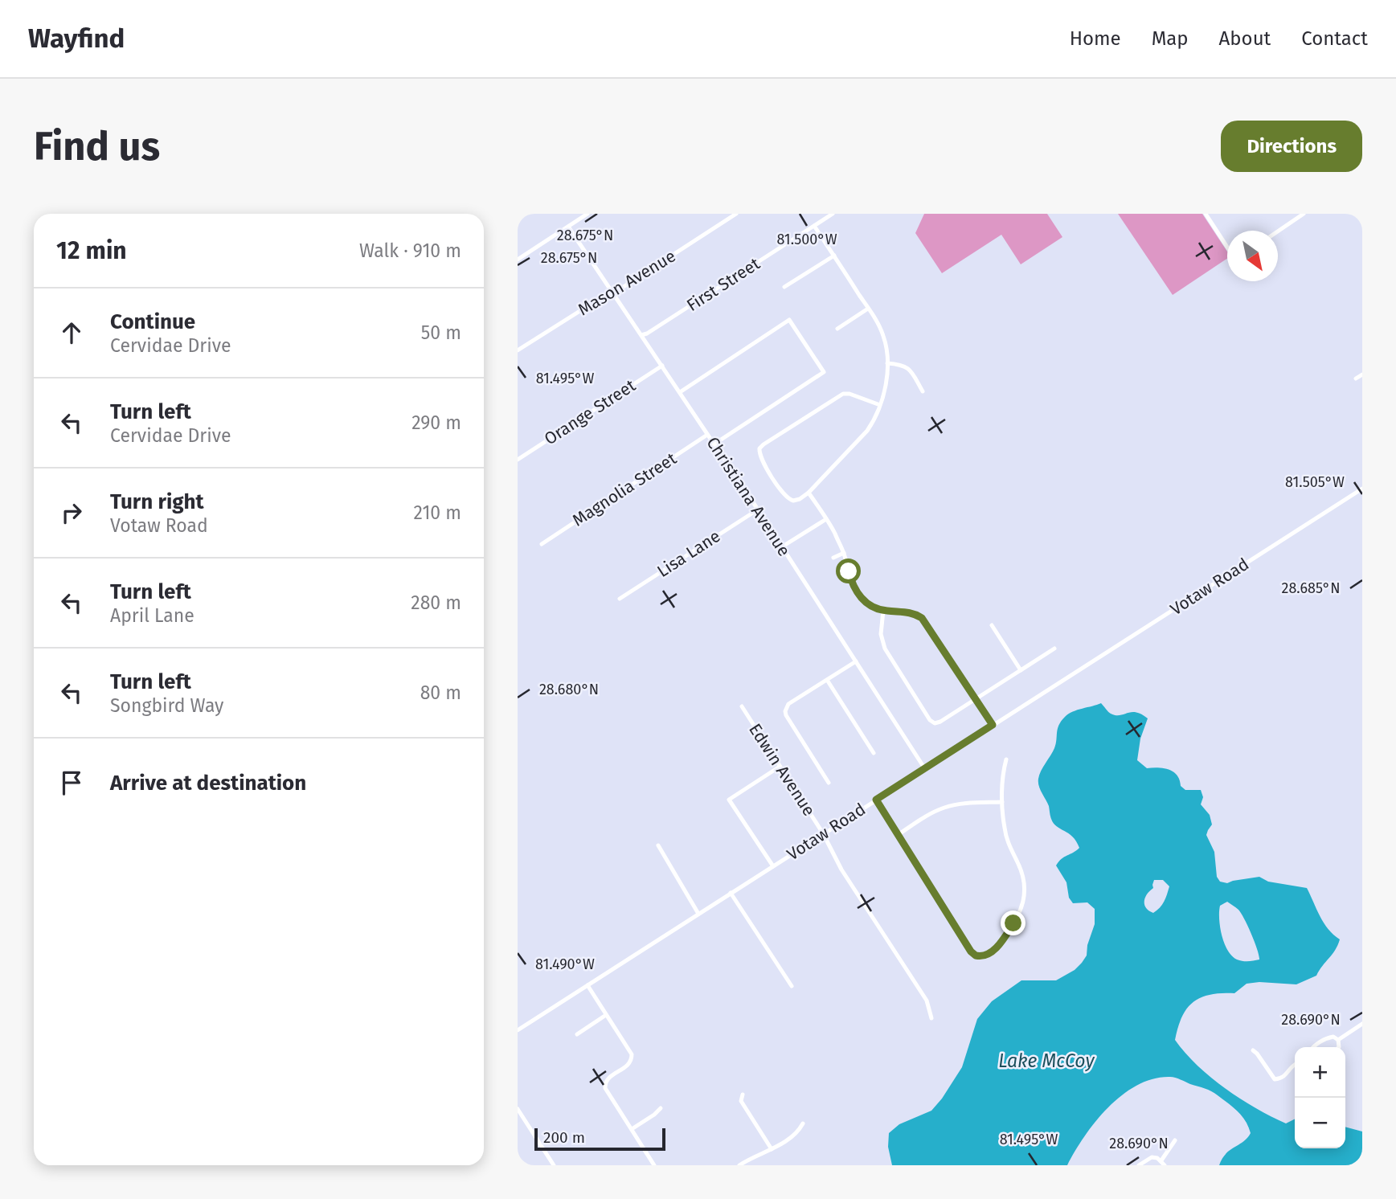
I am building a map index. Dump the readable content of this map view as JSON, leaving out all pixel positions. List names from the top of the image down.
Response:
{
  "streets": {
    "street": [
      "Mason Avenue",
      "First Street",
      "Orange Street",
      "Magnolia Street",
      "Christiana Avenue",
      "Lisa Lane",
      "Votaw Road",
      "Edwin Avenue"
    ]
  },
  "crossings": [
    ["Mason Avenue", "Christiana Avenue"],
    ["First Street", "Christiana Avenue"],
    ["Orange Street", "Christiana Avenue"],
    ["Magnolia Street", "Christiana Avenue"],
    ["Christiana Avenue", "Lisa Lane"],
    ["Christiana Avenue", "Votaw Road"],
    ["Votaw Road", "Edwin Avenue"]
  ],
  "water": ["Lake McCoy"],
  "scale_bar": "200 m",
  "north": "bottom right",
  "page": {
    "header": "Wayfind",
    "nav": [
      "Home",
      "Map",
      "About",
      "Contact"
    ],
    "buttons": "Directions",
    "title": "Find us",
    "heading": ["12 min", "Walk · 910 m"],
    "list": [
      ["Continue", "Cervidae Drive", "50 m"],
      ["Turn left", "Cervidae Drive", "290 m"],
      ["Turn right", "Votaw Road", "210 m"],
      ["Turn left", "April Lane", "280 m"],
      ["Turn left", "Songbird Way", "80 m"],
      "Arrive at destination"
    ],
    "map_buttons": ["+", "−"],
    "scale": "200 m"
  },
  "coordinates": [
    "28.675°N",
    "81.500°W",
    "81.495°W",
    "81.505°W",
    "28.685°N",
    "28.680°N",
    "81.490°W",
    "28.690°N"
  ]
}
